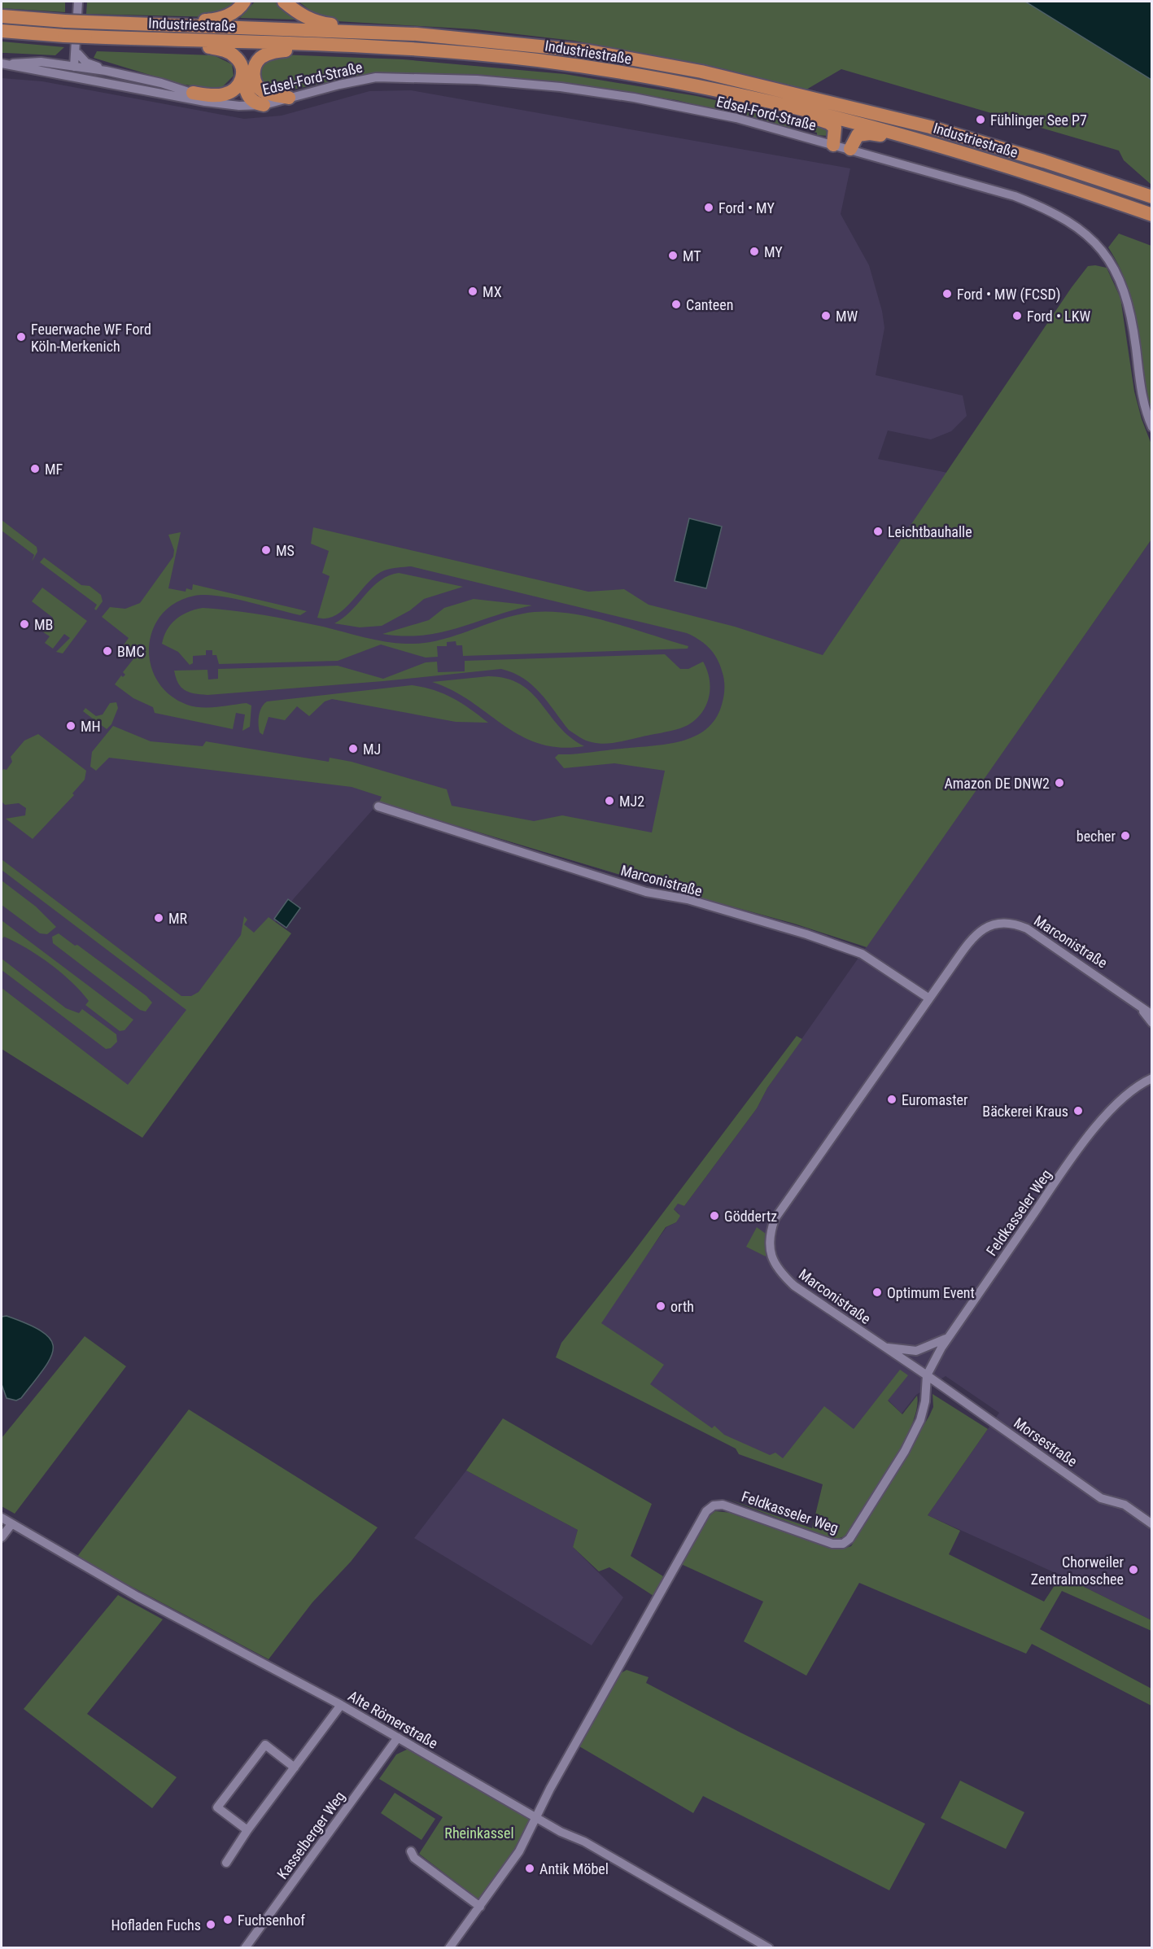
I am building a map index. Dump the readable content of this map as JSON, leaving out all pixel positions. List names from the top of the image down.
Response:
{
  "streets": {
    "highway": ["Industriestraße"],
    "street": [
      "Edsel-Ford-Straße",
      "Marconistraße",
      "Feldkasseler Weg",
      "Morsestraße",
      "Alte Römerstraße",
      "Kasselberger Weg"
    ]
  },
  "crossings": [
    ["Marconistraße", "Feldkasseler Weg"],
    ["Marconistraße", "Morsestraße"],
    ["Feldkasseler Weg", "Morsestraße"],
    ["Feldkasseler Weg", "Alte Römerstraße"],
    ["Alte Römerstraße", "Kasselberger Weg"]
  ],
  "parks": ["Rheinkassel"],
  "places": [
    "Fühlinger See P7",
    "Ford • MY",
    "MY",
    "MT",
    "MX",
    "Ford • MW (FCSD)",
    "Canteen",
    "MW",
    "Ford • LKW",
    "Feuerwache WF Ford Köln-Merkenich",
    "MF",
    "Leichtbauhalle",
    "MS",
    "MB",
    "BMC",
    "MH",
    "MJ",
    "Amazon DE DNW2",
    "MJ2",
    "becher",
    "MR",
    "Euromaster",
    "Bäckerei Kraus",
    "Göddertz",
    "Optimum Event",
    "orth",
    "Chorweiler Zentralmoschee",
    "Antik Möbel",
    "Fuchsenhof",
    "Hofladen Fuchs"
  ]
}
